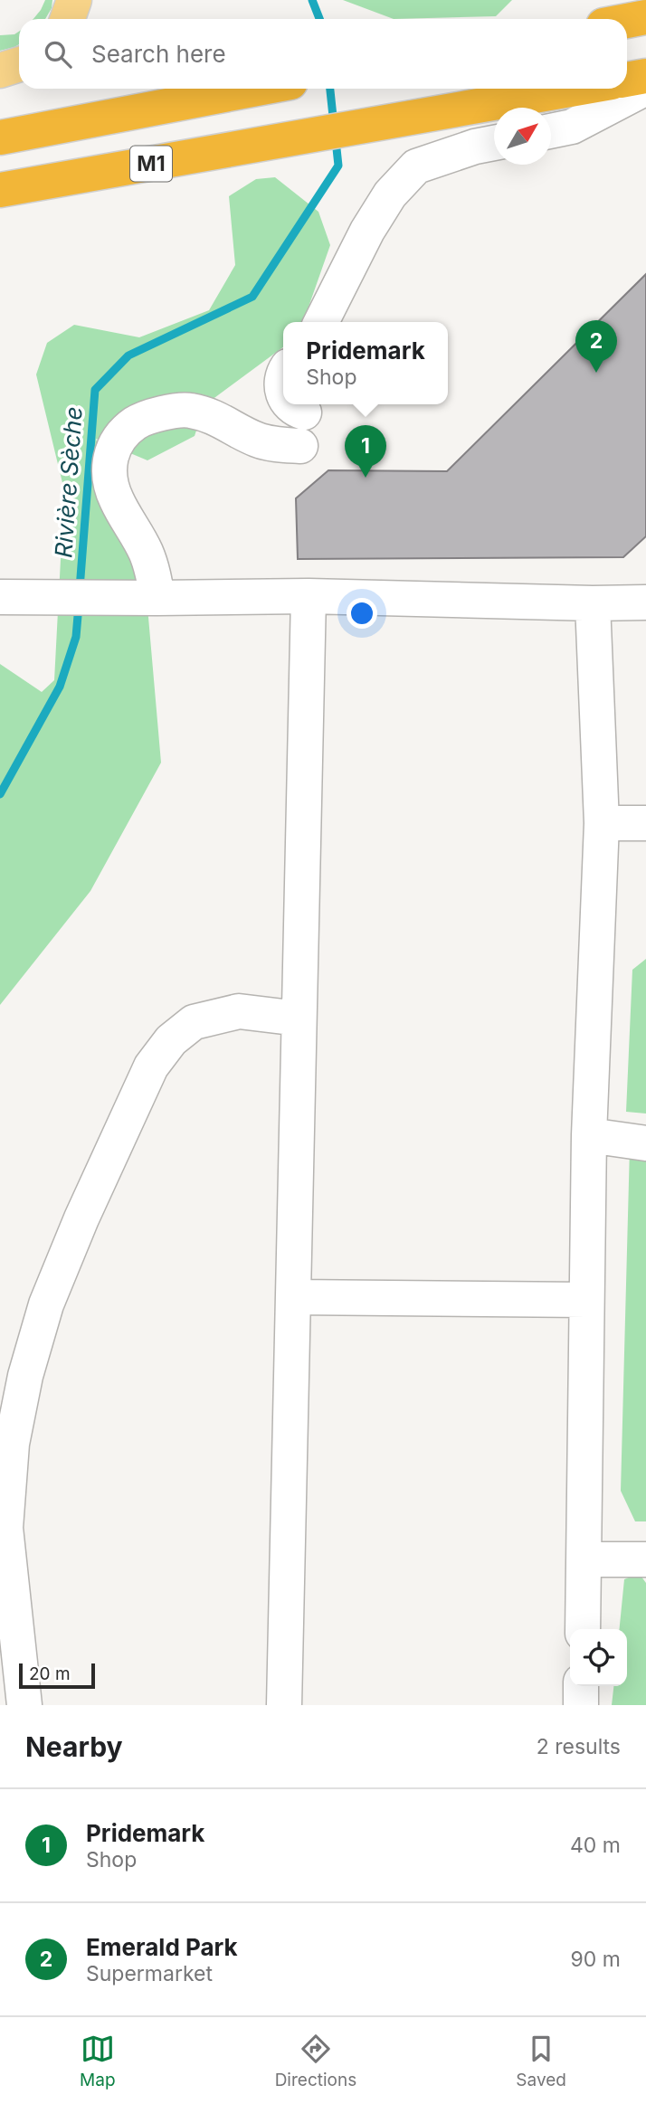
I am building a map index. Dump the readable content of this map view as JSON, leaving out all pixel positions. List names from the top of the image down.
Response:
{
  "streets": {
    "highway": ["M1"]
  },
  "water": ["Rivière Sèche"],
  "scale_bar": "20 m",
  "north": "top right",
  "page": {
    "search": "Search here",
    "pins": ["2", "1"],
    "popup": ["Pridemark", "Shop"],
    "scale": "20 m",
    "heading": ["Nearby", "2 results"],
    "list": [
      {
        "mark": "1",
        "name": "Pridemark",
        "note": "Shop",
        "value": "40 m"
      },
      {
        "mark": "2",
        "name": "Emerald Park",
        "note": "Supermarket",
        "value": "90 m"
      }
    ],
    "nav": ["Map", "Directions", "Saved"]
  }
}
